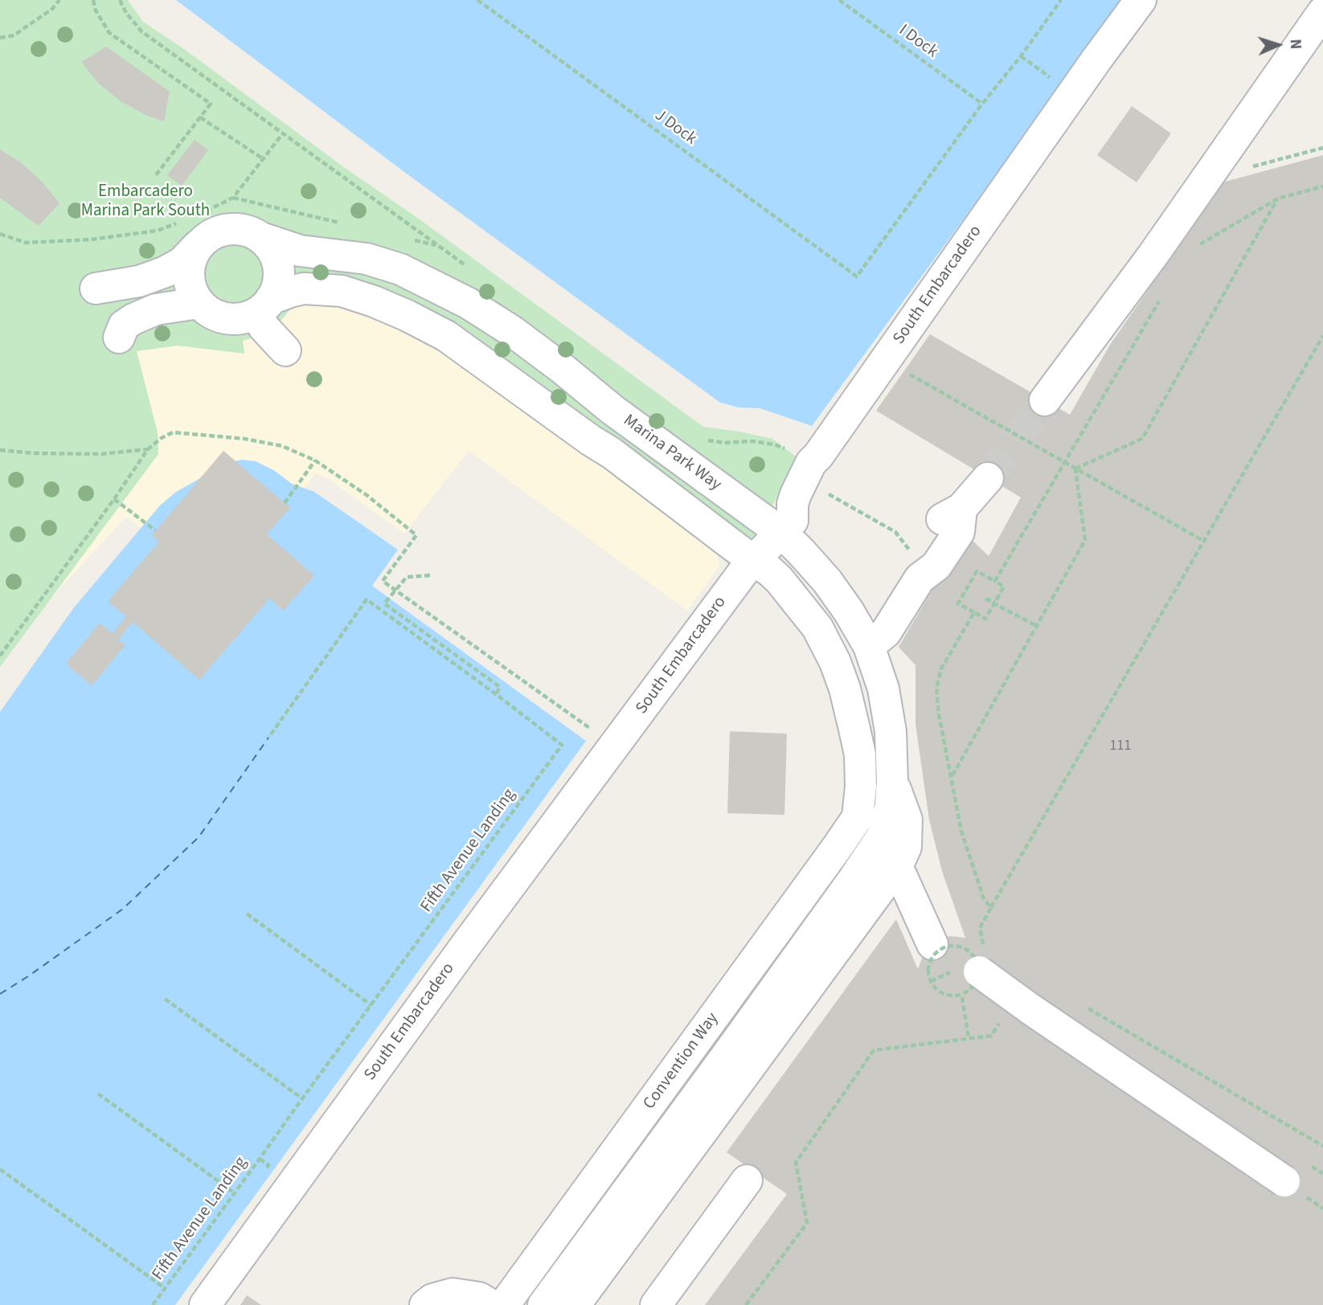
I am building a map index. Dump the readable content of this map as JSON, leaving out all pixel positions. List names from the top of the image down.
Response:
{
  "streets": {
    "street": ["South Embarcadero", "Marina Park Way", "Convention Way"],
    "path": ["I Dock", "J Dock", "Fifth Avenue Landing"]
  },
  "crossings": [
    ["I Dock", "J Dock"],
    ["South Embarcadero", "Marina Park Way"],
    ["South Embarcadero", "Convention Way"],
    ["Marina Park Way", "Convention Way"]
  ],
  "parks": ["Embarcadero Marina Park South"],
  "house_numbers": ["111"],
  "north": "right"
}
